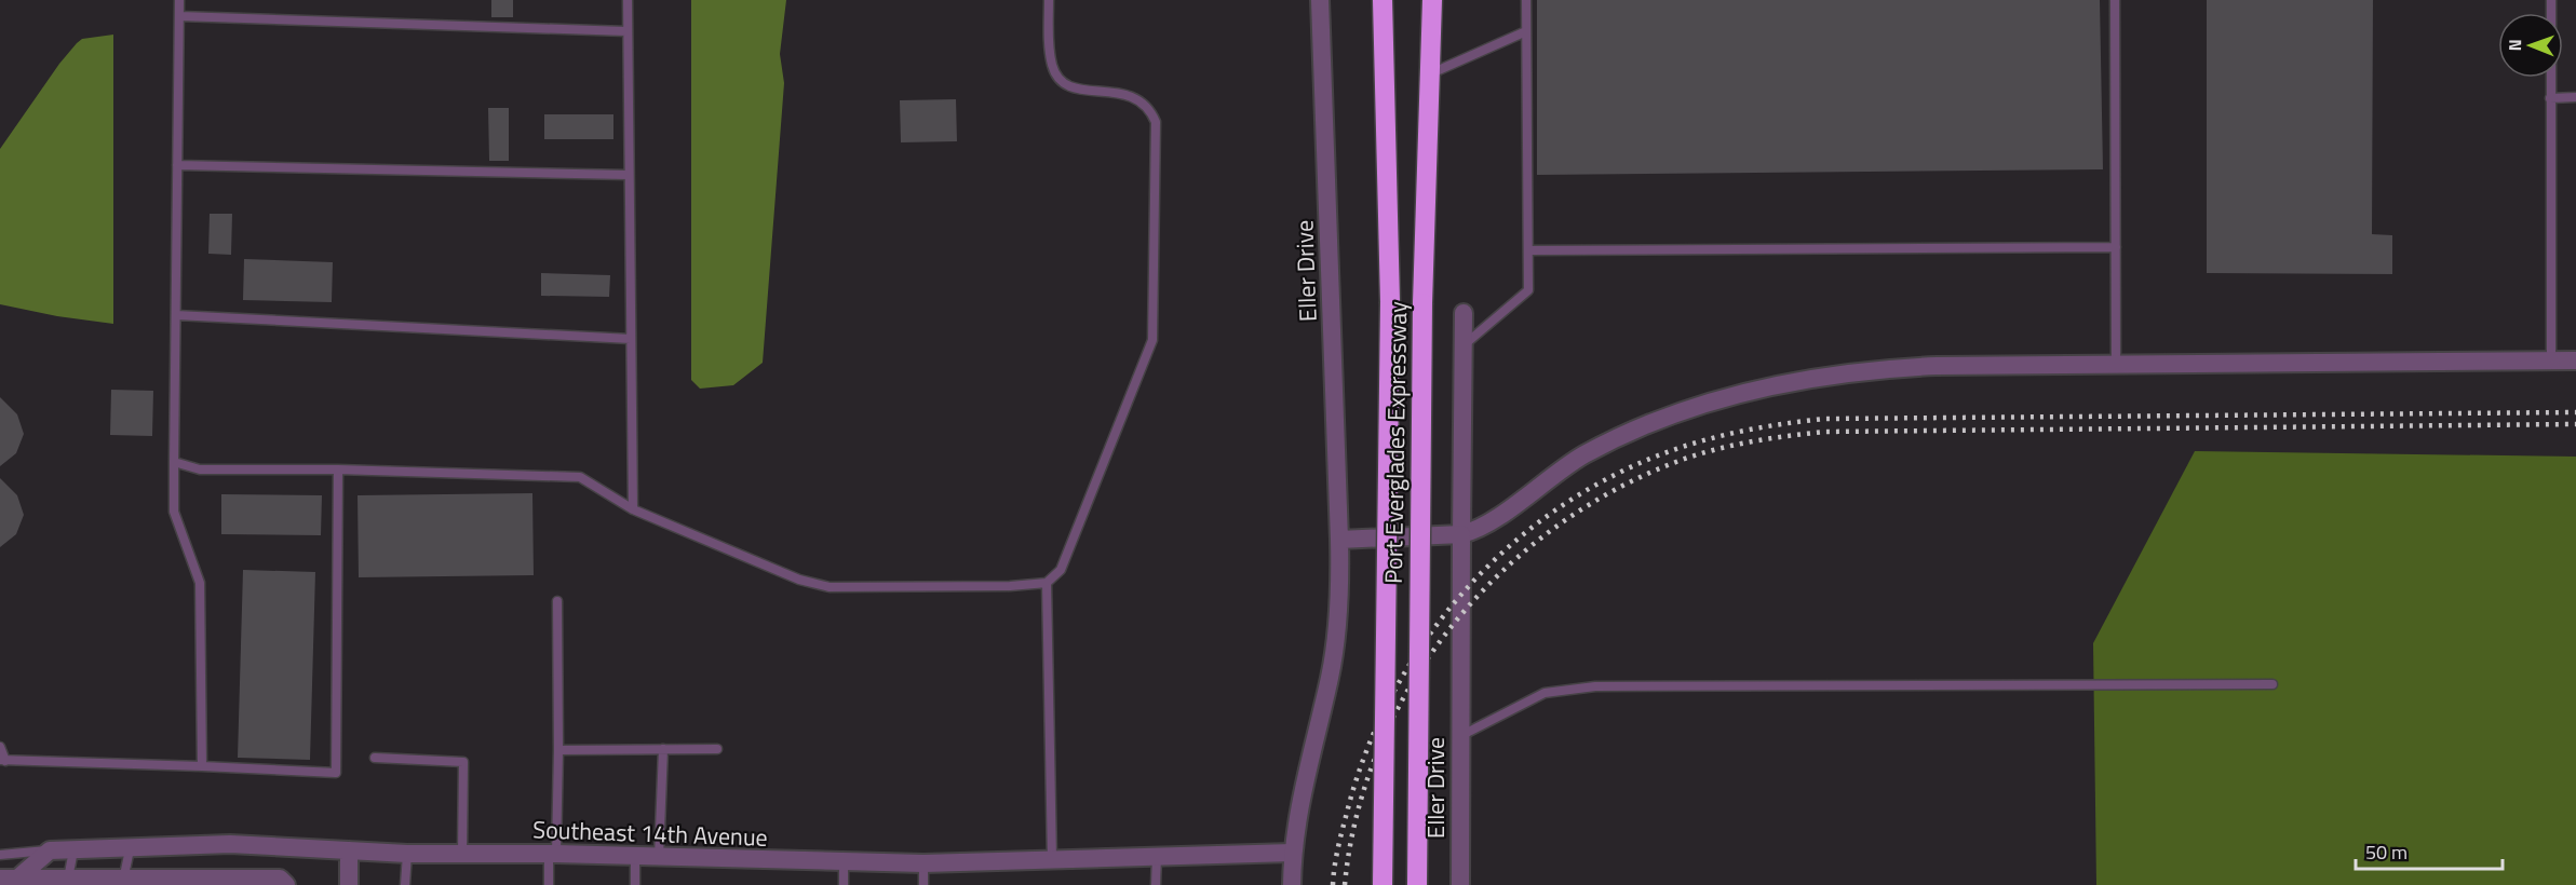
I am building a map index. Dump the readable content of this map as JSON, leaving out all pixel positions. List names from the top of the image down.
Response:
{
  "streets": {
    "highway": ["Port Everglades Expressway"],
    "street": ["Eller Drive", "Southeast 14th Avenue"]
  },
  "crossings": [
    ["Eller Drive", "Southeast 14th Avenue"]
  ],
  "scale_bar": "50 m",
  "north": "left"
}
